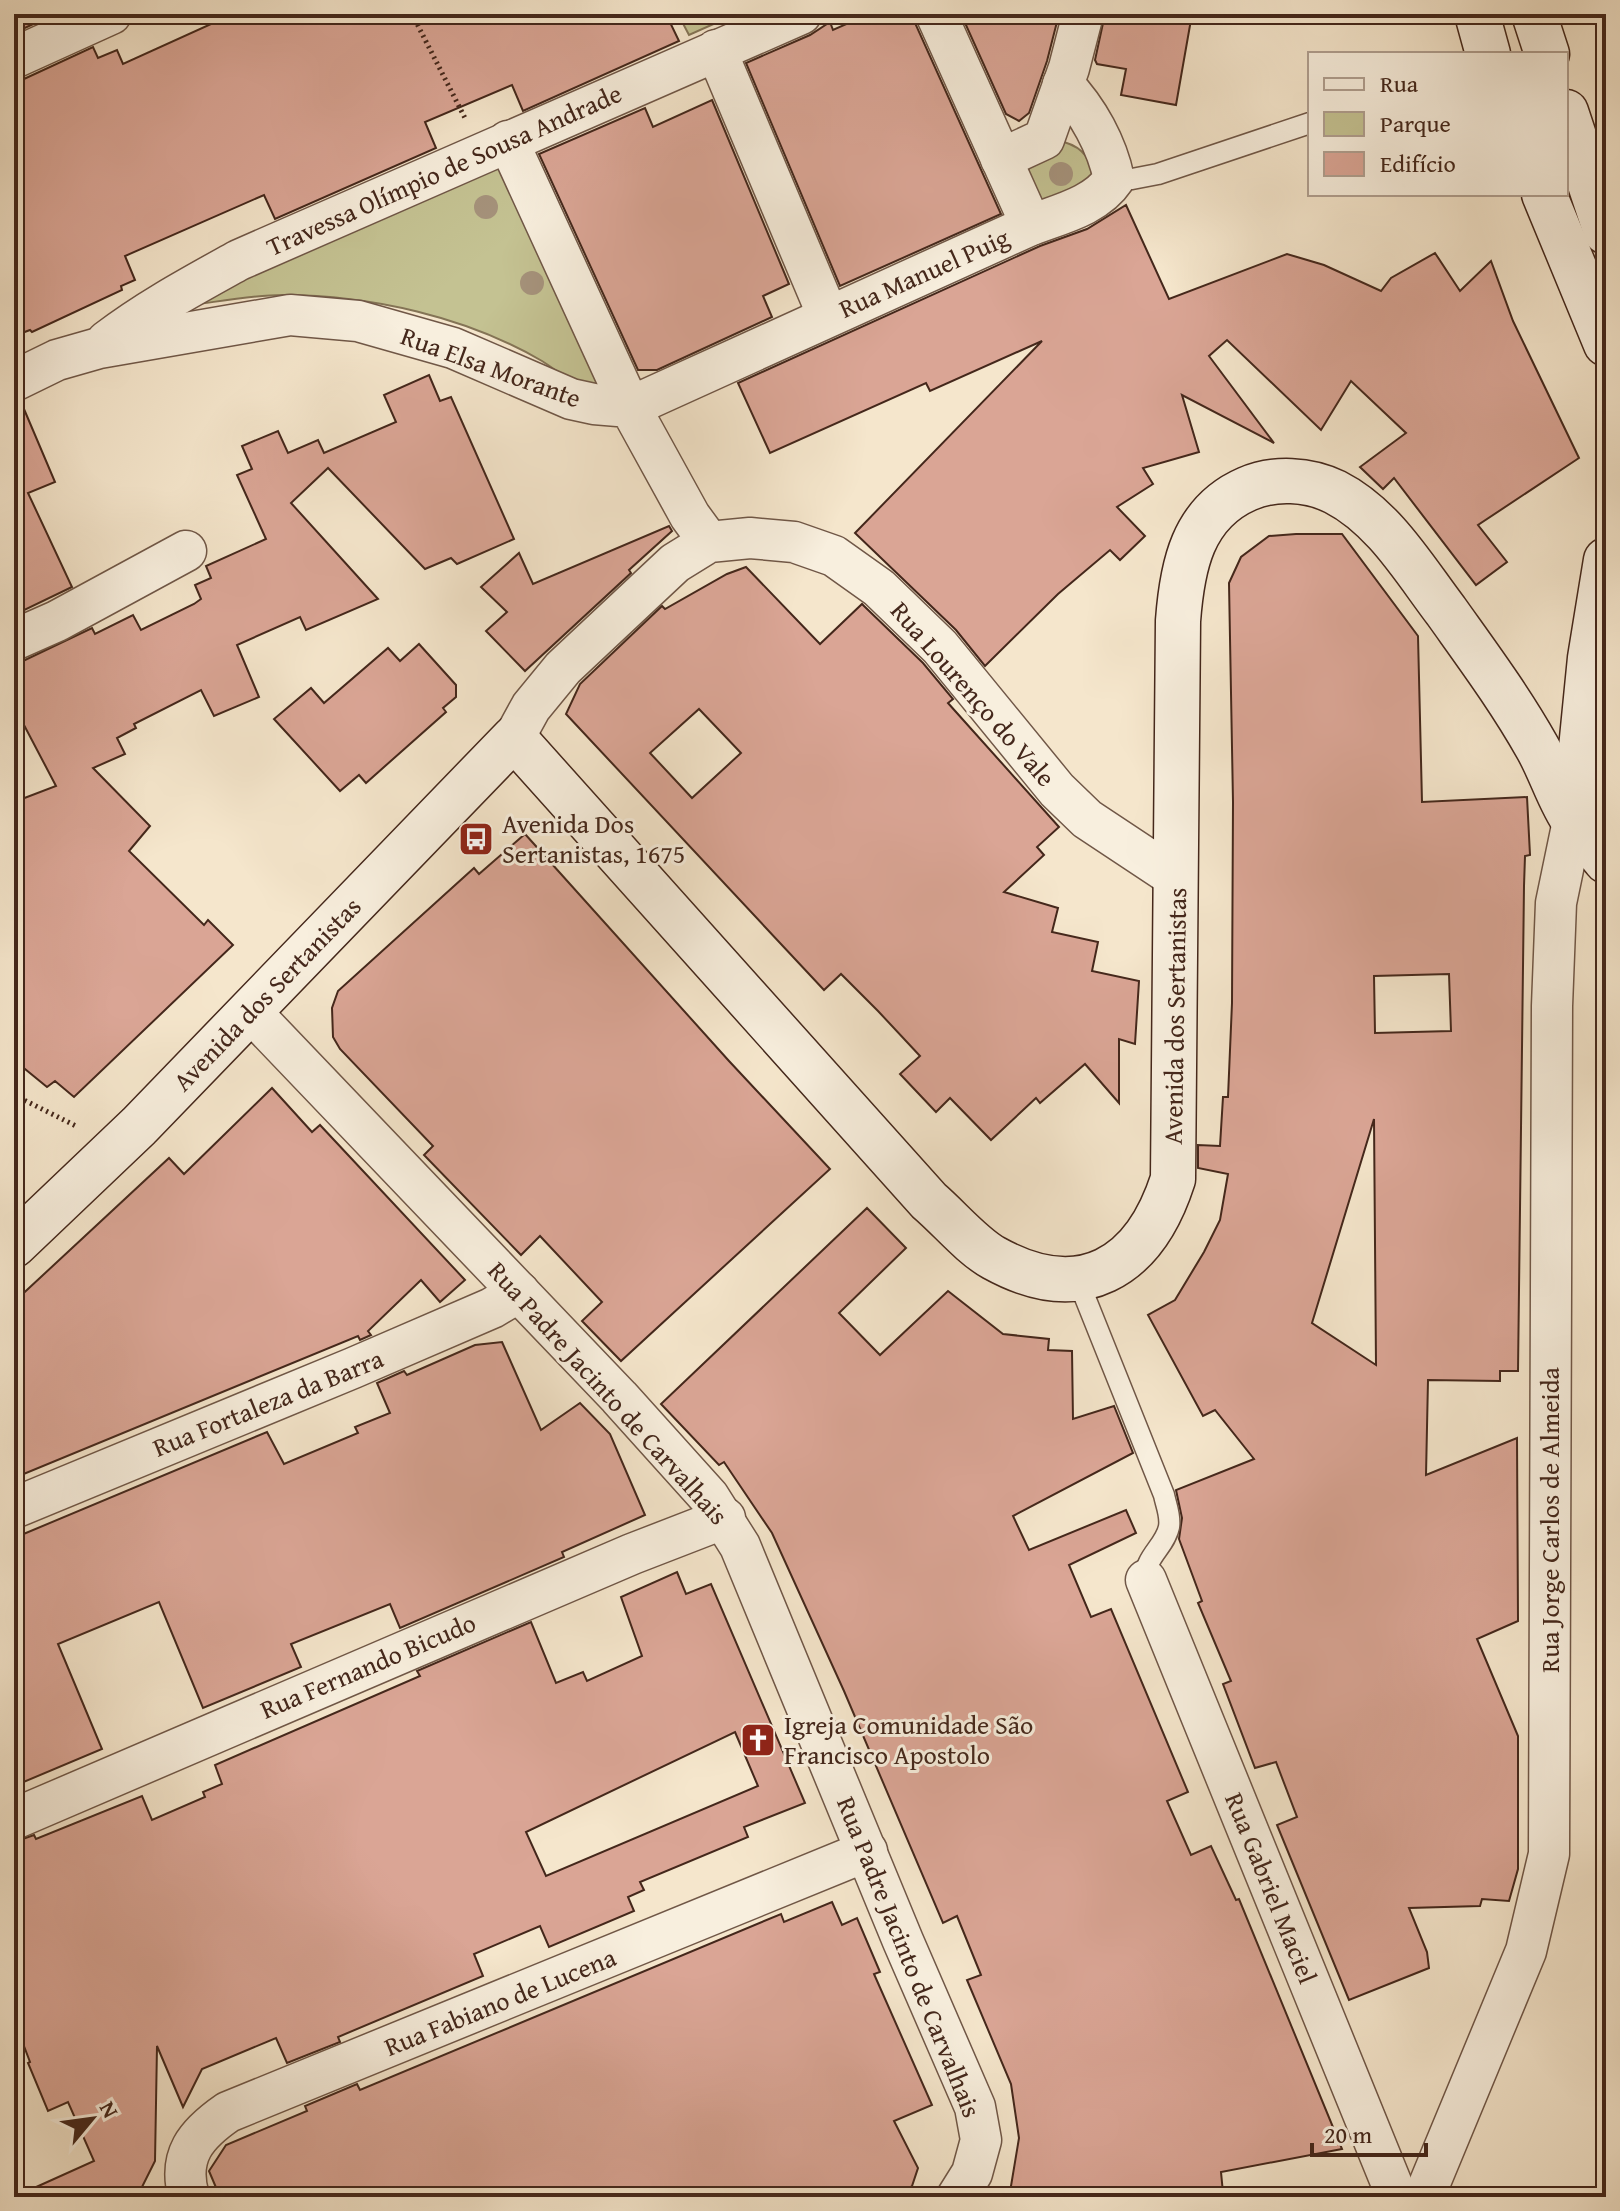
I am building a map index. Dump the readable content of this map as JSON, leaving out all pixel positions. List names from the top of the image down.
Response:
{
  "streets": {
    "street": [
      "Travessa Olímpio de Sousa Andrade",
      "Rua Manuel Puig",
      "Rua Elsa Morante",
      "Rua Lourenço do Vale",
      "Avenida dos Sertanistas",
      "Rua Padre Jacinto de Carvalhais",
      "Rua Fortaleza da Barra",
      "Rua Jorge Carlos de Almeida",
      "Rua Fernando Bicudo",
      "Rua Gabriel Maciel",
      "Rua Fabiano de Lucena"
    ]
  },
  "crossings": [
    ["Travessa Olímpio de Sousa Andrade", "Rua Elsa Morante"],
    ["Rua Manuel Puig", "Rua Elsa Morante"],
    ["Rua Lourenço do Vale", "Avenida dos Sertanistas"],
    ["Avenida dos Sertanistas", "Rua Padre Jacinto de Carvalhais"],
    ["Avenida dos Sertanistas", "Rua Jorge Carlos de Almeida"],
    ["Rua Padre Jacinto de Carvalhais", "Rua Fortaleza da Barra"],
    ["Rua Padre Jacinto de Carvalhais", "Rua Fernando Bicudo"],
    ["Rua Padre Jacinto de Carvalhais", "Rua Fabiano de Lucena"]
  ],
  "places": {
    "bus stop": ["Avenida Dos Sertanistas, 1675"],
    "church": ["Igreja Comunidade São Francisco Apostolo"]
  },
  "legend": ["Rua", "Parque", "Edifício"],
  "scale_bar": "20 m",
  "north": "top right"
}
